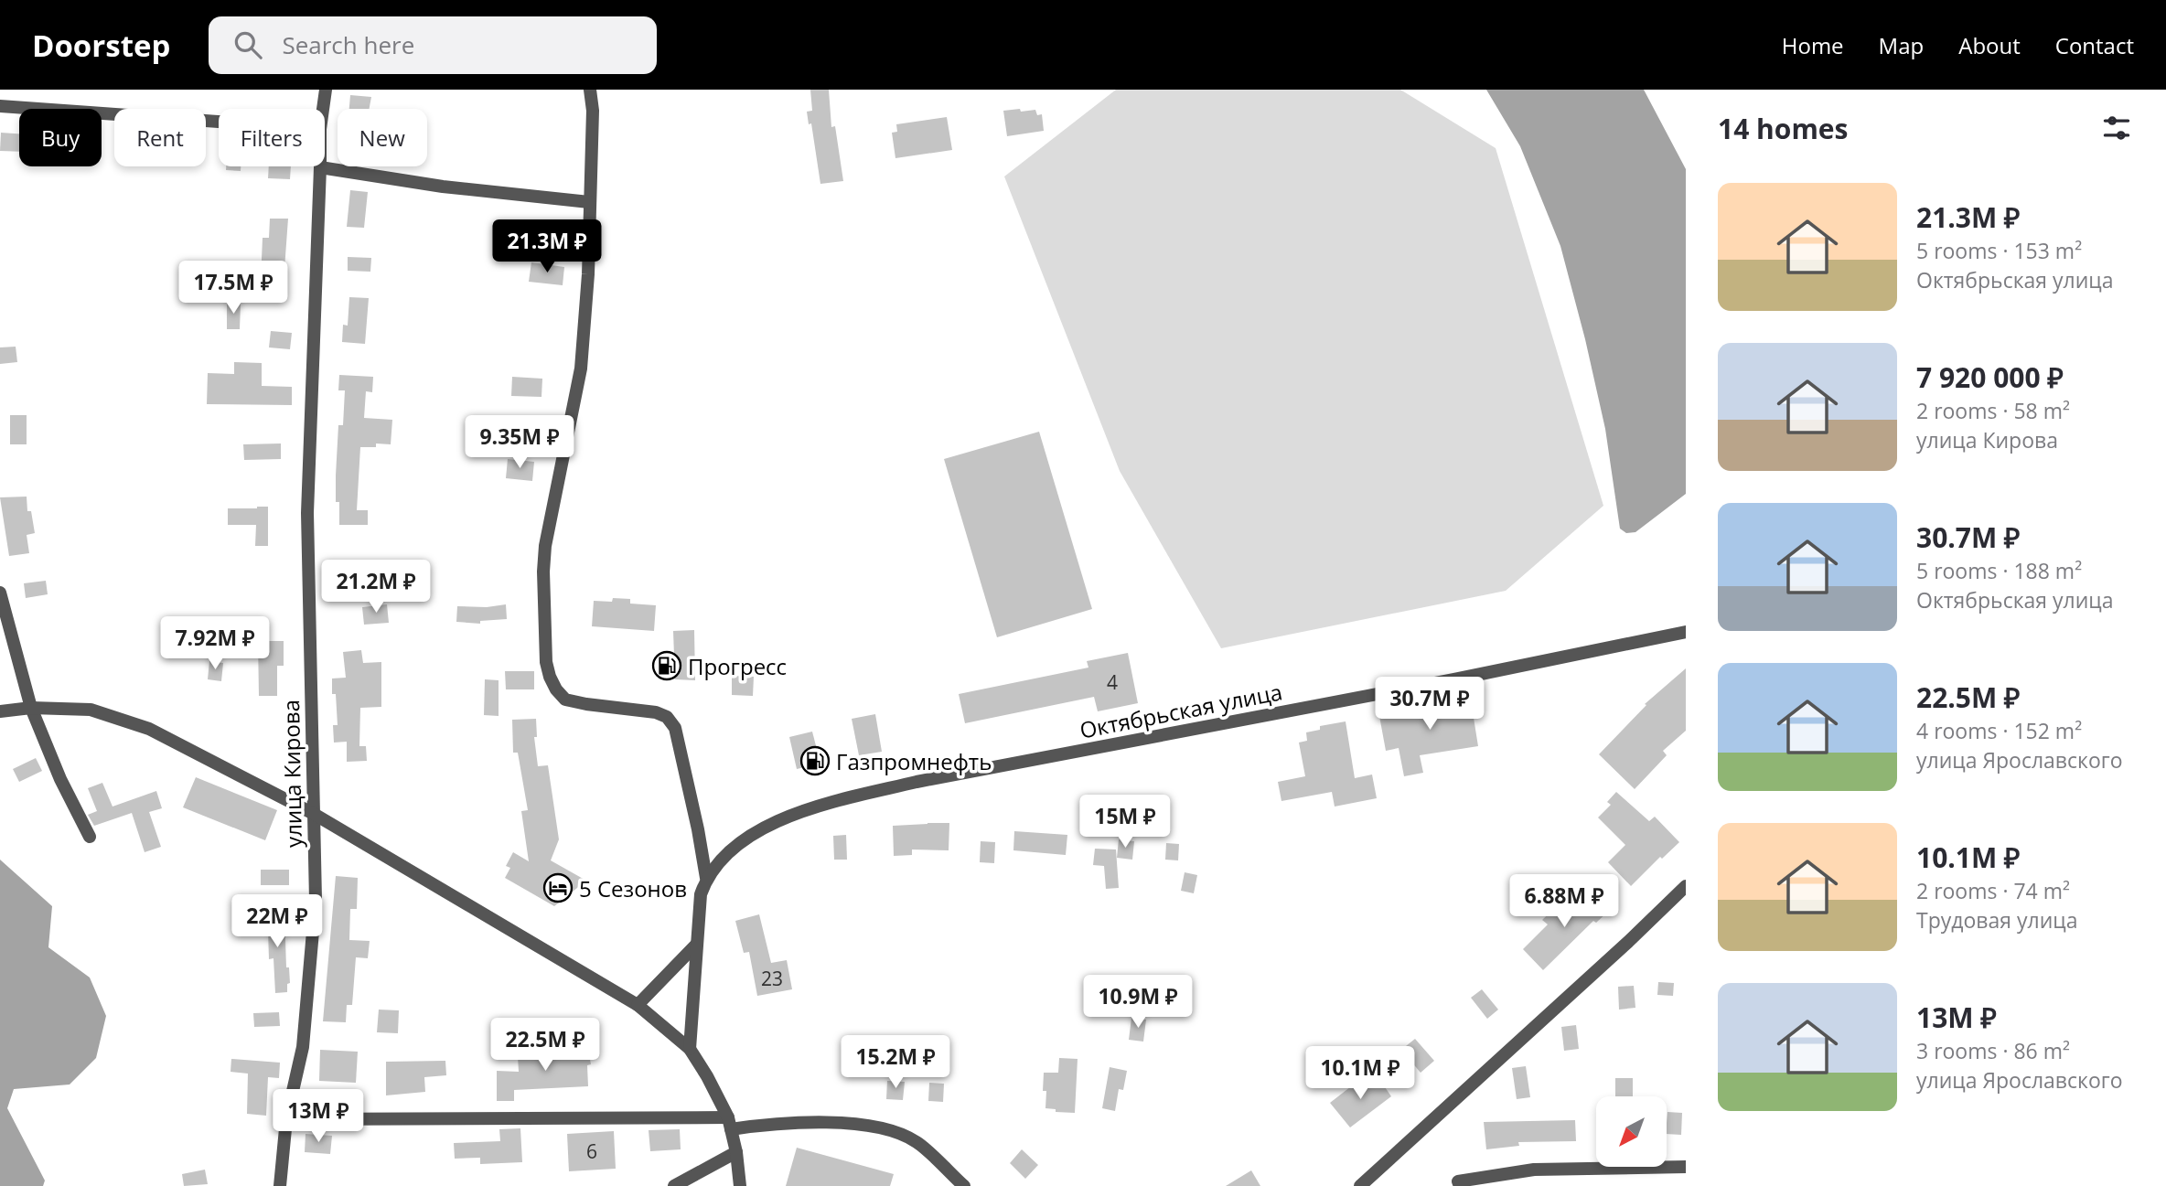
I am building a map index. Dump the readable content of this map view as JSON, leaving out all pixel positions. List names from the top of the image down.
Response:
{
  "streets": {
    "street": ["Октябрьская улица", "улица Кирова"]
  },
  "places": {
    "fuel station": ["Прогресс", "Газпромнефть"],
    "hotel": ["5 Сезонов"]
  },
  "house_numbers": ["4", "23", "6"],
  "north": "bottom left",
  "page": {
    "header": "Doorstep",
    "search": "Search here",
    "nav": [
      "Home",
      "Map",
      "About",
      "Contact"
    ],
    "heading": "14 homes",
    "chip": [
      "Buy",
      "Rent",
      "Filters",
      "New"
    ],
    "list": [
      {
        "name": "21.3M ₽",
        "note": "5 rooms · 153 m² · Октябрьская улица"
      },
      {
        "name": "7 920 000 ₽",
        "note": "2 rooms · 58 m² · улица Кирова"
      },
      {
        "name": "30.7M ₽",
        "note": "5 rooms · 188 m² · Октябрьская улица"
      },
      {
        "name": "22.5M ₽",
        "note": "4 rooms · 152 m² · улица Ярославского"
      },
      {
        "name": "10.1M ₽",
        "note": "2 rooms · 74 m² · Трудовая улица"
      },
      {
        "name": "13M ₽",
        "note": "3 rooms · 86 m² · улица Ярославского"
      }
    ],
    "price": [
      "21.3M ₽",
      "17.5M ₽",
      "9.35M ₽",
      "21.2M ₽",
      "7.92M ₽",
      "30.7M ₽",
      "15M ₽",
      "6.88M ₽",
      "22M ₽",
      "10.9M ₽",
      "22.5M ₽",
      "15.2M ₽",
      "10.1M ₽",
      "13M ₽"
    ]
  }
}
